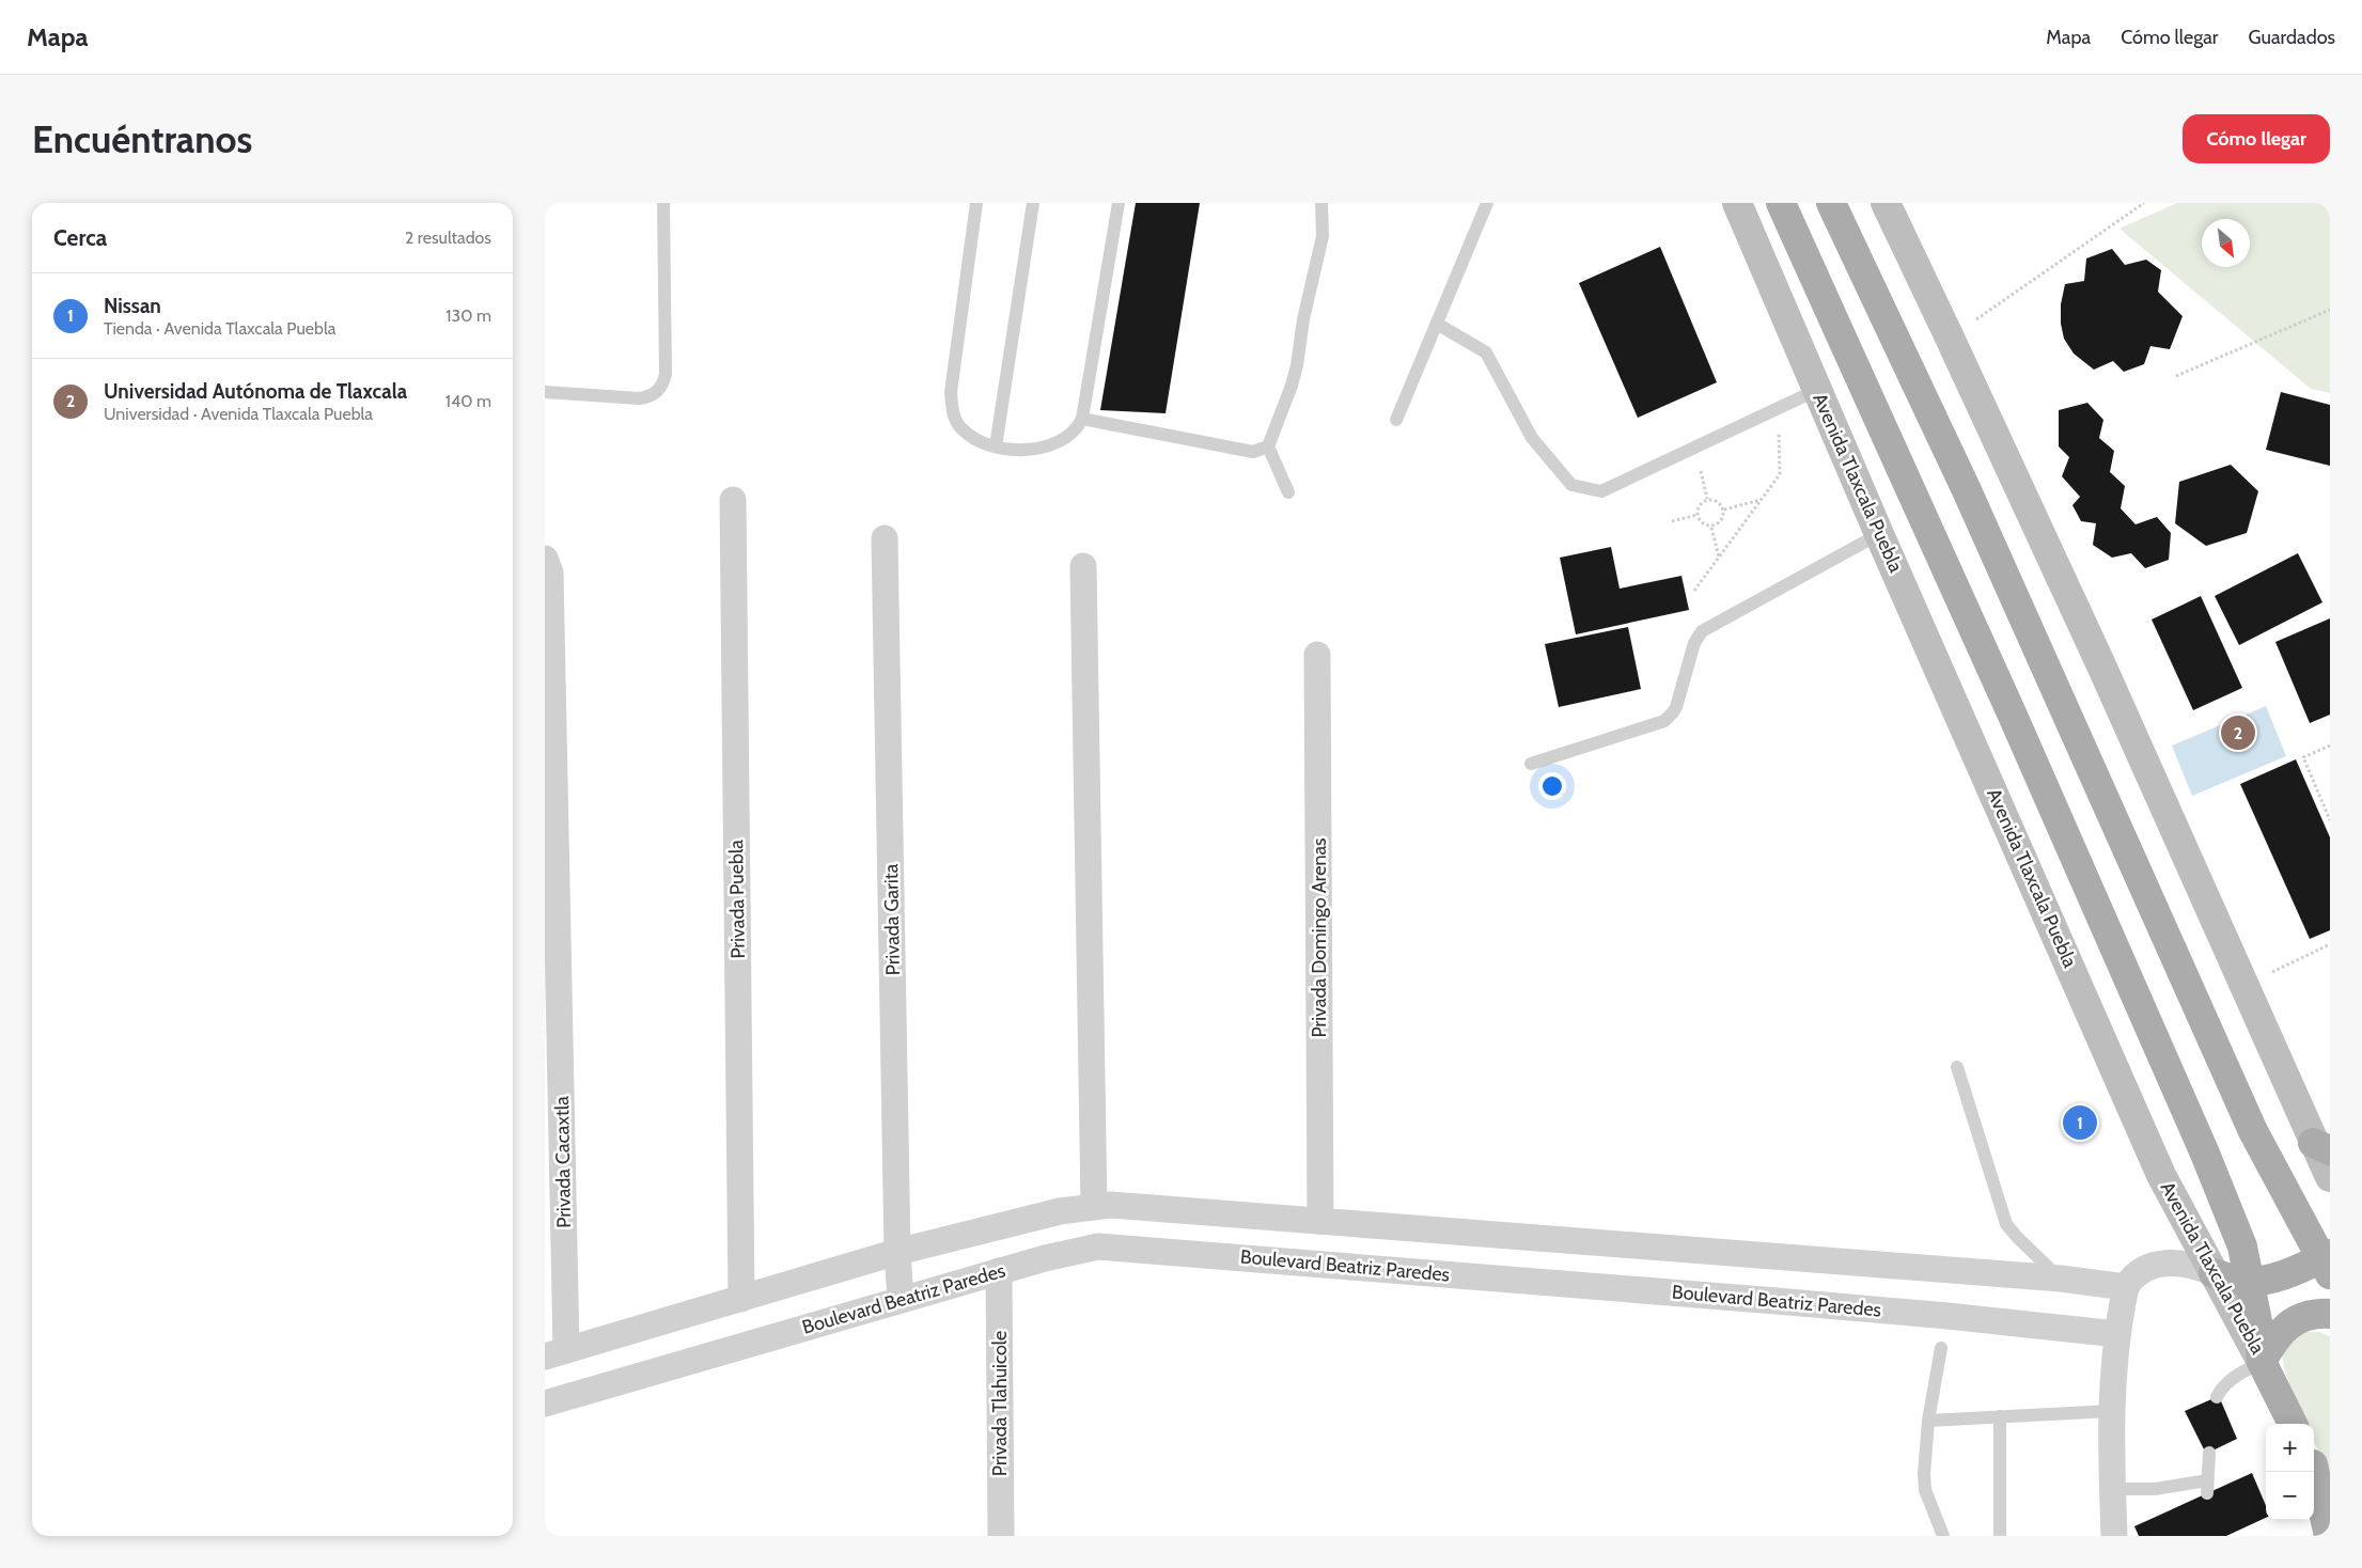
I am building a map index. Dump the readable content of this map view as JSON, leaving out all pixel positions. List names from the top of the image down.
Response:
{
  "streets": {
    "main road": ["Avenida Tlaxcala Puebla"],
    "street": [
      "Privada Puebla",
      "Privada Garita",
      "Privada Domingo Arenas",
      "Privada Cacaxtla",
      "Boulevard Beatriz Paredes",
      "Privada Tlahuicole"
    ]
  },
  "crossings": [
    ["Privada Garita", "Boulevard Beatriz Paredes"],
    ["Boulevard Beatriz Paredes", "Privada Tlahuicole"]
  ],
  "north": "bottom right",
  "page": {
    "header": "Mapa",
    "nav": ["Mapa", "Cómo llegar", "Guardados"],
    "buttons": "Cómo llegar",
    "title": "Encuéntranos",
    "heading": ["Cerca", "2 resultados"],
    "list": [
      {
        "mark": "1",
        "name": "Nissan",
        "note": "Tienda · Avenida Tlaxcala Puebla",
        "value": "130 m"
      },
      {
        "mark": "2",
        "name": "Universidad Autónoma de Tlaxcala",
        "note": "Universidad · Avenida Tlaxcala Puebla",
        "value": "140 m"
      }
    ],
    "pins": ["2", "1"],
    "map_buttons": ["+", "−"]
  }
}
